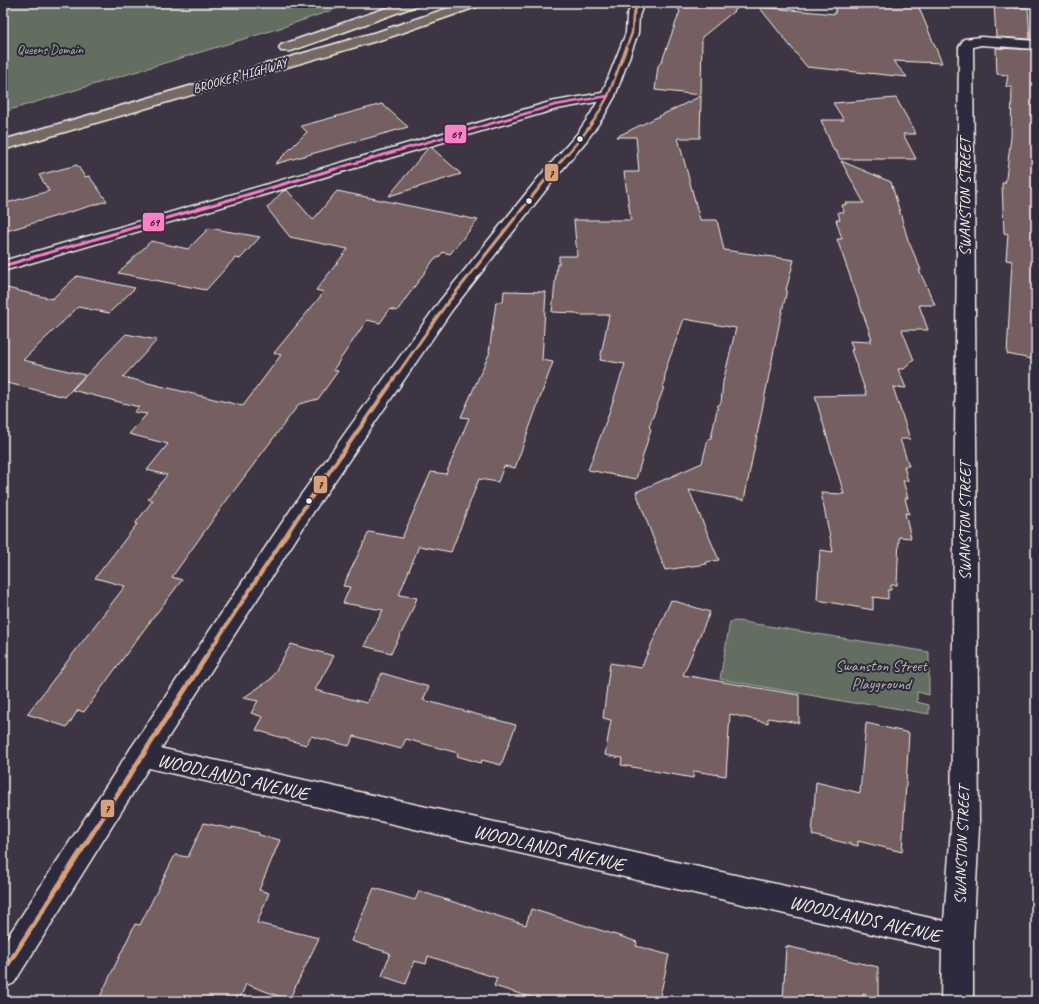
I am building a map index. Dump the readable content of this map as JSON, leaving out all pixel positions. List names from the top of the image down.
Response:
{
  "streets": {
    "highway": ["BROOKER HIGHWAY"],
    "street": ["SWANSTON STREET", "WOODLANDS AVENUE"]
  },
  "crossings": [
    ["SWANSTON STREET", "WOODLANDS AVENUE"]
  ],
  "parks": ["Queens Domain", "Swanston Street Playground"],
  "lines": ["transit line 7", "transit line 69"]
}
